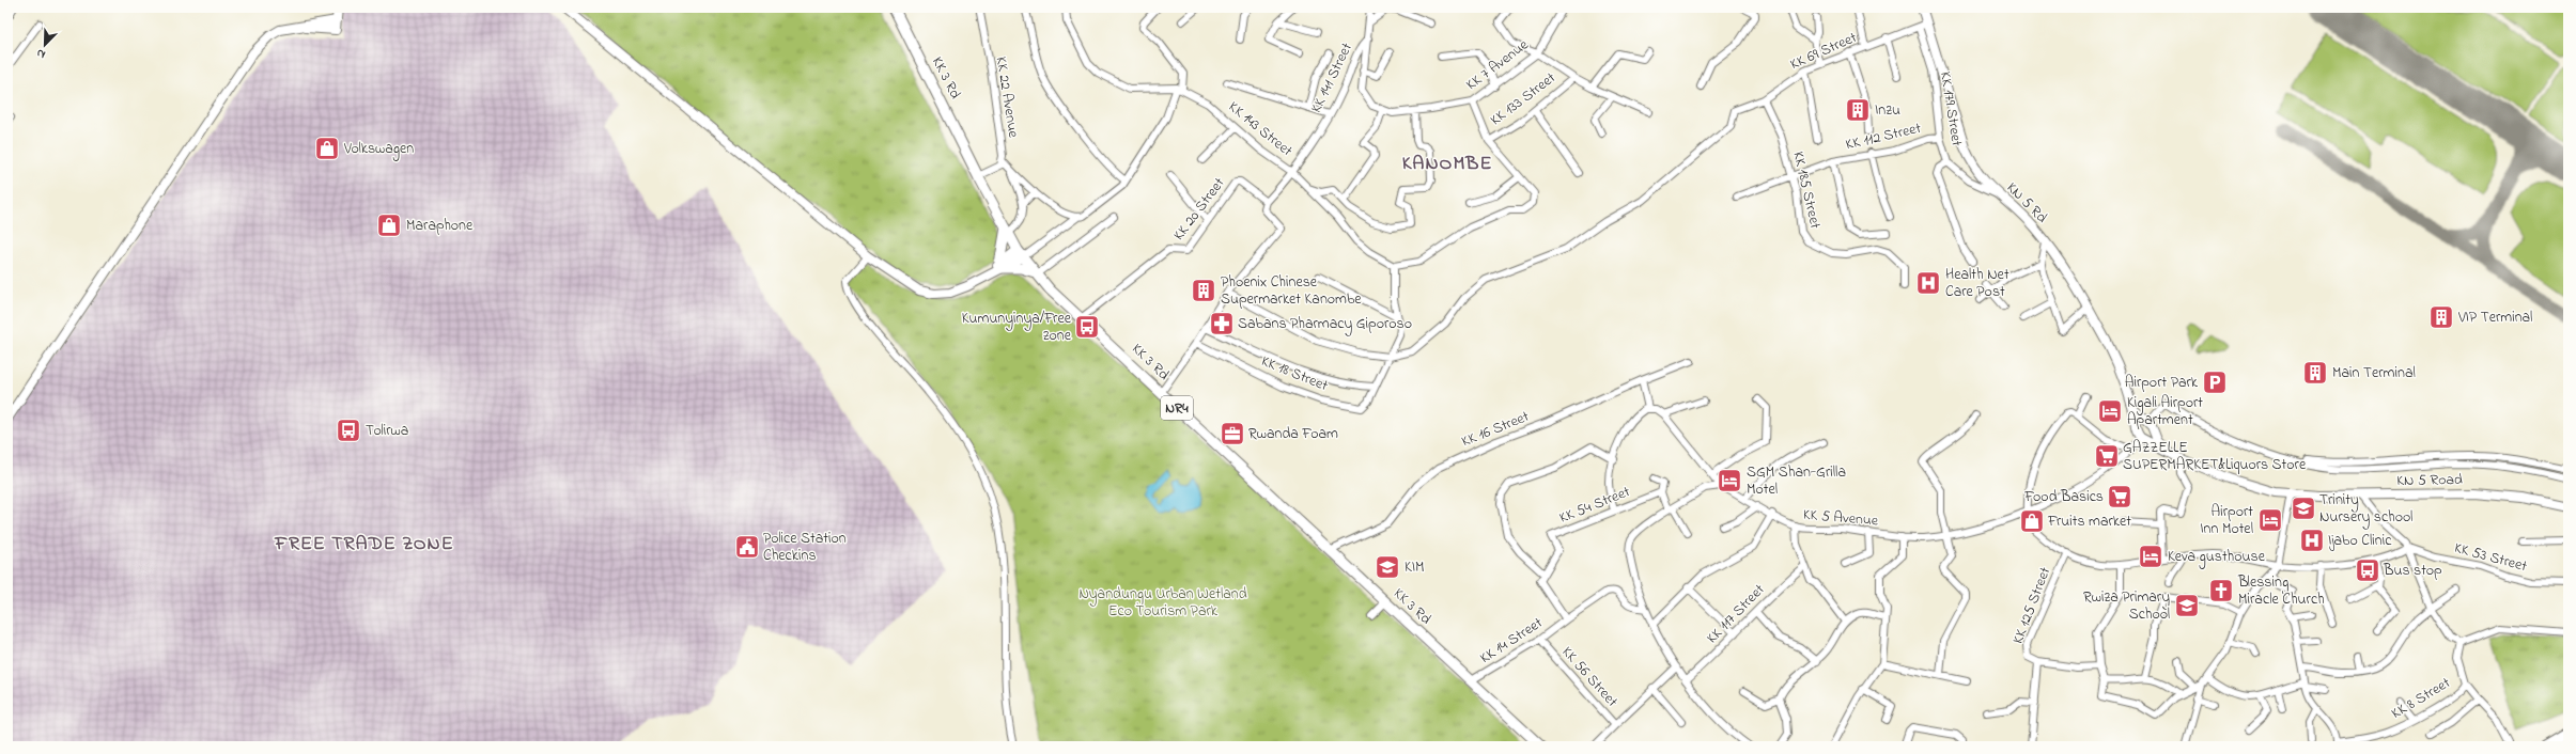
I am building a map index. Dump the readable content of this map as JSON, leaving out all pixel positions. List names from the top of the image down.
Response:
{
  "streets": {
    "highway": ["KK 3 Rd", "NR4"],
    "main road": ["KN 5 Rd", "KN 5 Road"],
    "street": [
      "KK 69 Street",
      "KK 7 Avenue",
      "KK 141 Street",
      "KK 22 Avenue",
      "KK 133 Street",
      "KK 179 Street",
      "KK 143 Street",
      "KK 112 Street",
      "KK 185 Street",
      "KK 20 Street",
      "KK 18 Street",
      "KK 16 Street",
      "KK 54 Street",
      "KK 5 Avenue",
      "KK 53 Street",
      "KK 125 Street",
      "KK 117 Street",
      "KK 14 Street",
      "KK 56 Street",
      "KK 8 Street"
    ]
  },
  "crossings": [
    ["KK 69 Street", "KK 179 Street"],
    ["KK 69 Street", "KK 185 Street"],
    ["KK 69 Street", "KN 5 Rd"],
    ["KK 69 Street", "KK 18 Street"],
    ["KK 7 Avenue", "KK 133 Street"],
    ["KK 3 Rd", "KK 20 Street"],
    ["KK 3 Rd", "KK 16 Street"],
    ["KK 3 Rd", "KK 14 Street"],
    ["KK 141 Street", "KK 143 Street"],
    ["KK 179 Street", "KK 112 Street"],
    ["KK 179 Street", "KN 5 Rd"],
    ["KK 143 Street", "KK 18 Street"],
    ["KK 112 Street", "KK 185 Street"],
    ["KN 5 Rd", "KN 5 Road"],
    ["KN 5 Rd", "KK 5 Avenue"],
    ["KK 14 Street", "KK 56 Street"]
  ],
  "districts": ["KANOMBE", "FREE TRADE ZONE"],
  "parks": ["Nyandungu Urban Wetland Eco Tourism Park"],
  "places": {
    "building": [
      "Inzu",
      "Phoenix Chinese Supermarket Kanombe",
      "VIP Terminal",
      "Main Terminal"
    ],
    "shop": ["Volkswagen", "Maraphone", "Fruits market"],
    "hospital": ["Health Net Care Post", "Ijabo Clinic"],
    "pharmacy": ["Sabans Pharmacy Giporoso"],
    "bus stop": ["Kumunyinya/Free zone", "Tolirwa", "Bus stop"],
    "parking": ["Airport Park"],
    "hotel": [
      "Kigali Airport Apartment",
      "SGM Shan-Grilla Motel",
      "Airport Inn Motel",
      "Keva gusthouse"
    ],
    "office": ["Rwanda Foam"],
    "supermarket": ["GAZZELLE SUPERMARKET&Liquors Store", "Food Basics"],
    "school or university": ["Trinity Nursery school", "KIM", "Rwiza Primary School"],
    "public building": ["Police Station Checkins"],
    "church": ["Blessing Miracle Church"]
  },
  "north": "bottom left"
}
